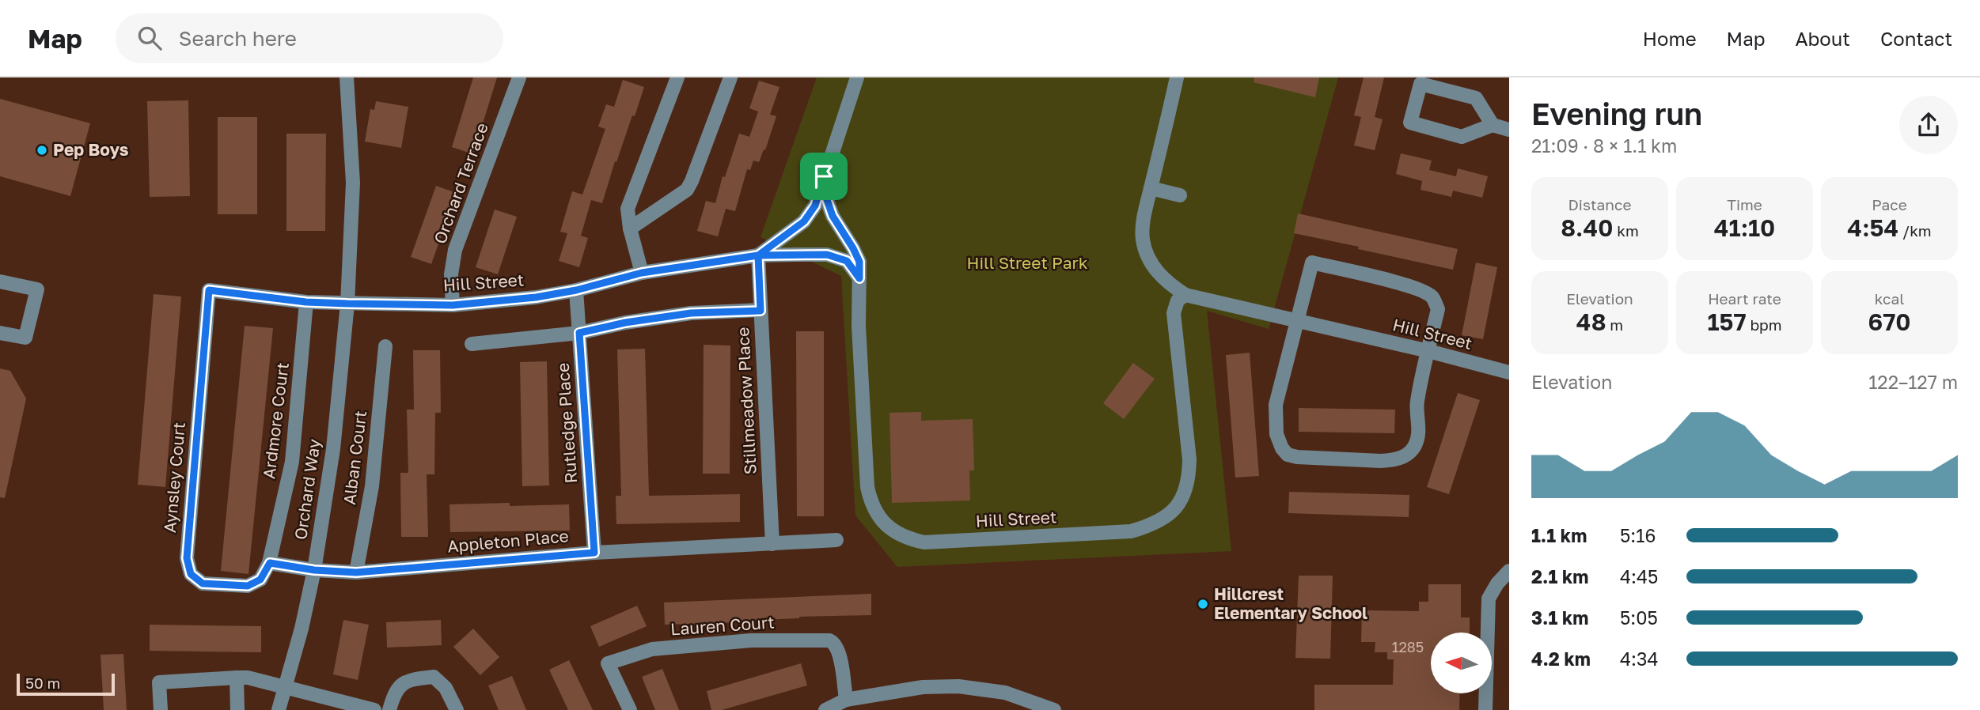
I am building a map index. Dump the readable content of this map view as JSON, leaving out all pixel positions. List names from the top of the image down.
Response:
{
  "streets": {
    "street": [
      "Orchard Terrace",
      "Hill Street",
      "Stillmeadow Place",
      "Ardmore Court",
      "Rutledge Place",
      "Alban Court",
      "Aynsley Court",
      "Orchard Way",
      "Appleton Place",
      "Lauren Court"
    ]
  },
  "crossings": [
    ["Orchard Terrace", "Hill Street"],
    ["Hill Street", "Stillmeadow Place"],
    ["Hill Street", "Ardmore Court"],
    ["Hill Street", "Rutledge Place"],
    ["Hill Street", "Aynsley Court"],
    ["Hill Street", "Orchard Way"],
    ["Stillmeadow Place", "Appleton Place"],
    ["Ardmore Court", "Aynsley Court"],
    ["Rutledge Place", "Appleton Place"],
    ["Alban Court", "Appleton Place"],
    ["Orchard Way", "Appleton Place"]
  ],
  "parks": ["Hill Street Park"],
  "places": ["Pep Boys", "Hillcrest Elementary School"],
  "house_numbers": ["1285"],
  "scale_bar": "50 m",
  "north": "left",
  "page": {
    "header": "Map",
    "search": "Search here",
    "nav": [
      "Home",
      "Map",
      "About",
      "Contact"
    ],
    "heading": ["Evening run", "21:09 · 8 × 1.1 km"],
    "stats": [
      ["Distance", "8.40 km"],
      ["Time", "41:10"],
      ["Pace", "4:54 /km"],
      ["Elevation", "48 m"],
      ["Heart rate", "157 bpm"],
      ["kcal", "670"]
    ],
    "chart": ["Elevation", "122–127 m"],
    "list": [
      {
        "name": "1.1 km",
        "note": "5:16"
      },
      {
        "name": "2.1 km",
        "note": "4:45"
      },
      {
        "name": "3.1 km",
        "note": "5:05"
      },
      {
        "name": "4.2 km",
        "note": "4:34"
      }
    ],
    "scale": "50 m"
  }
}
